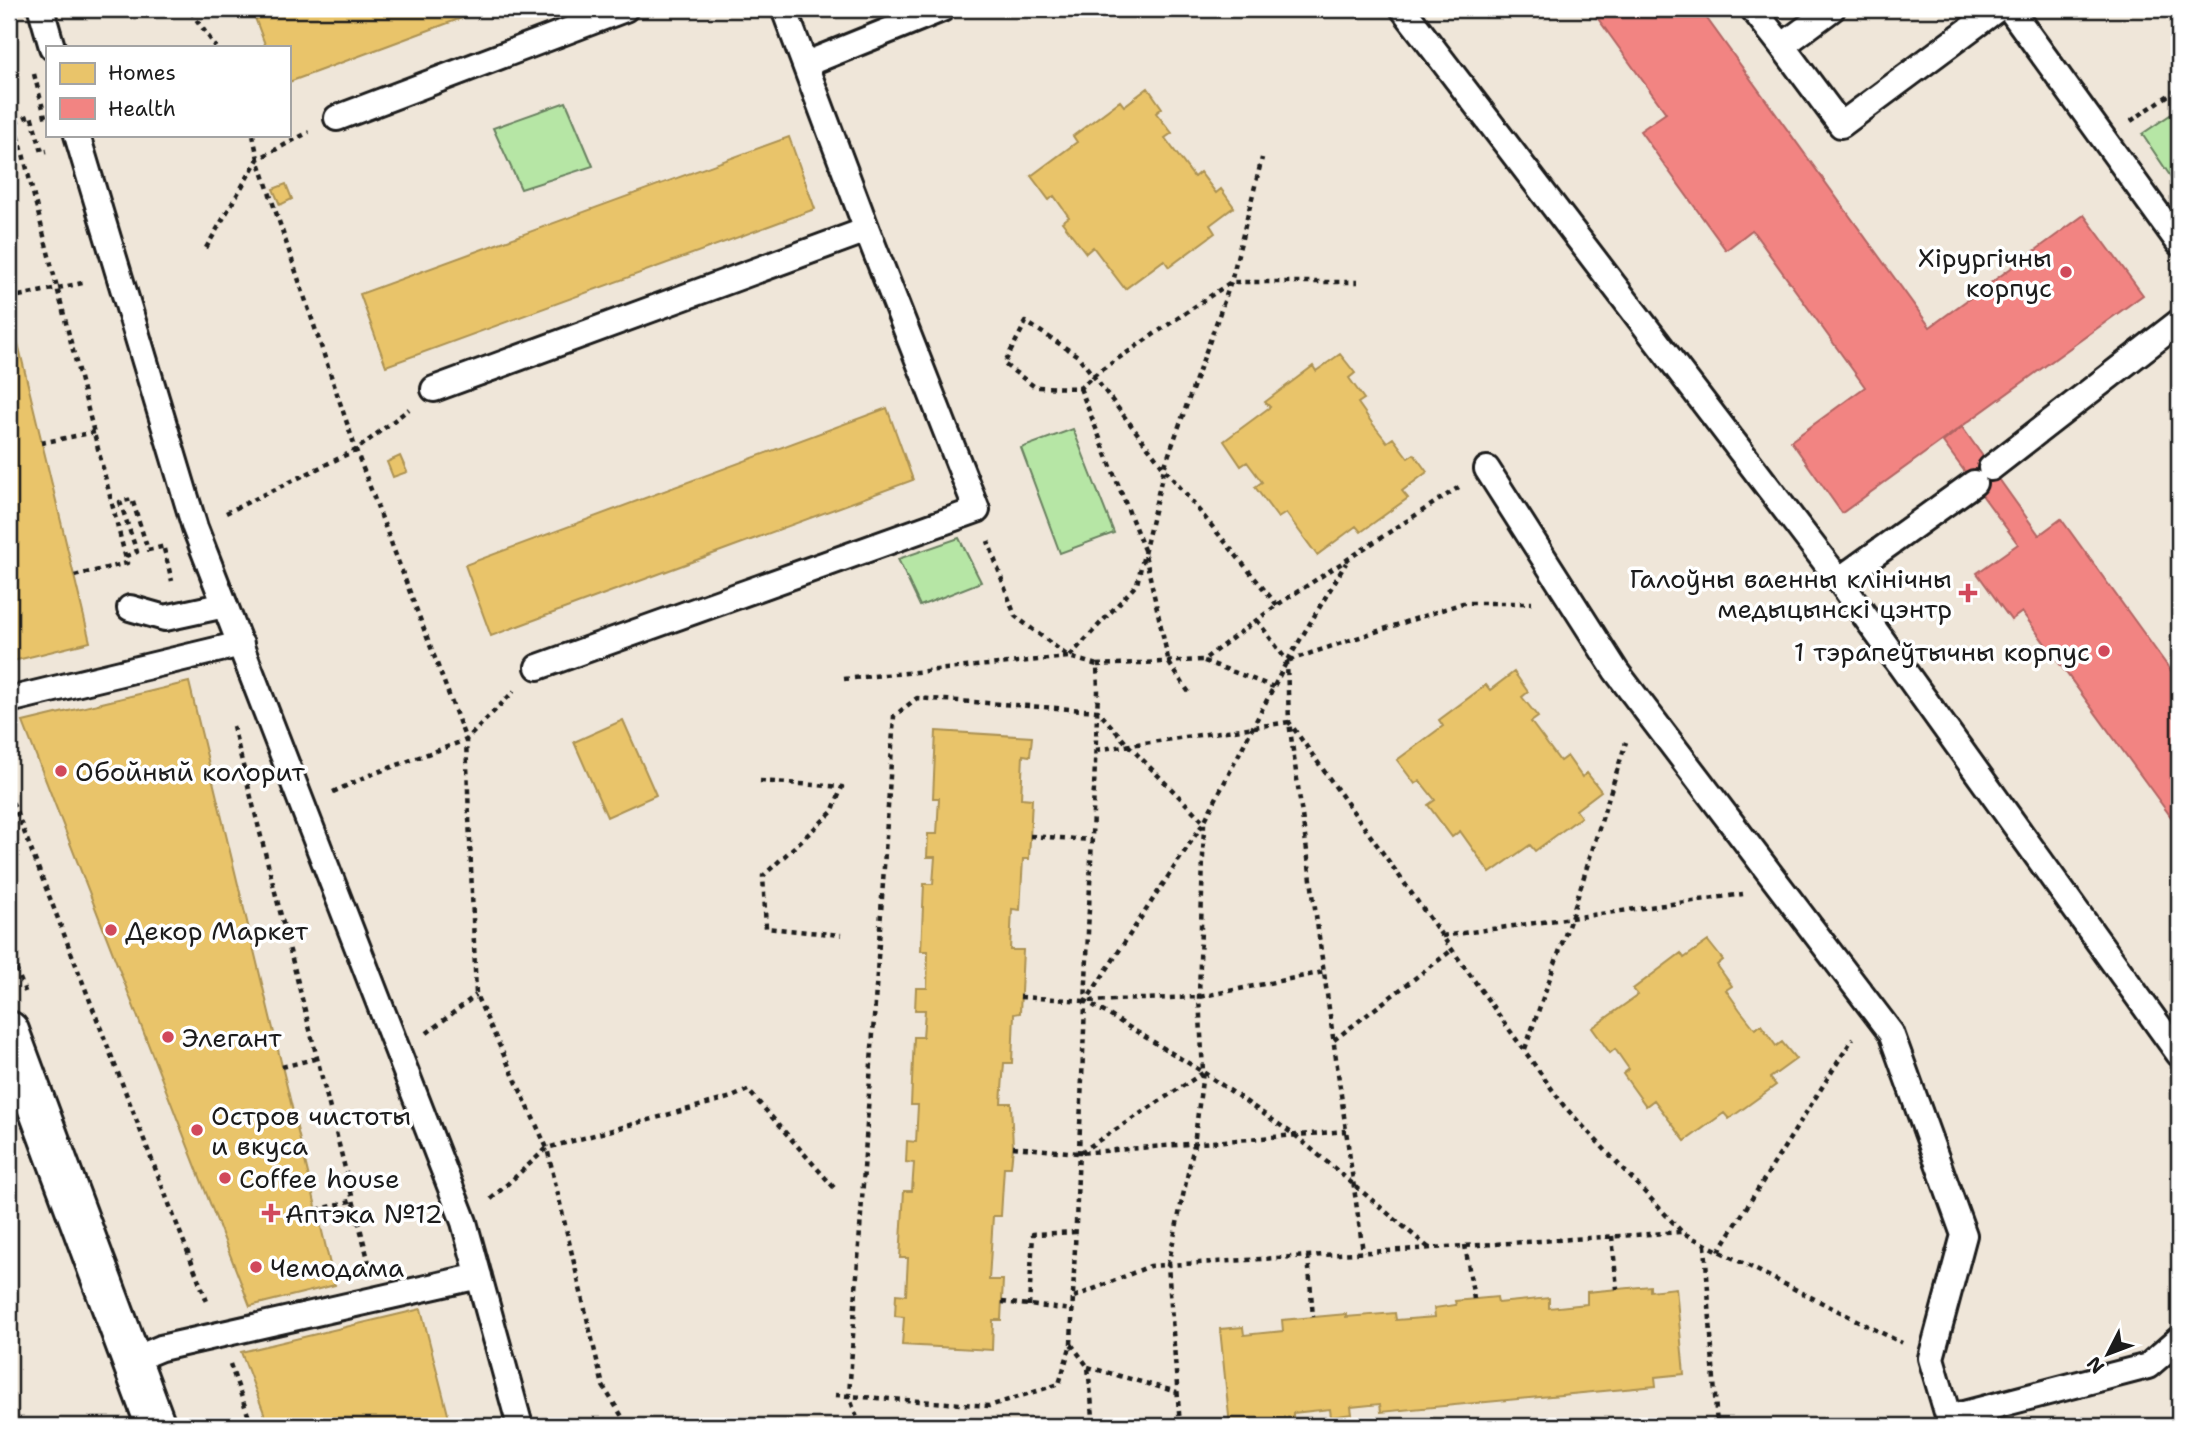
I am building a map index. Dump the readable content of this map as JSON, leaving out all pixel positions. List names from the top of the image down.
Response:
{
  "places": {
    "other": [
      "Хірургічны корпус",
      "1 тэрапеўтычны корпус",
      "Обойный колорит",
      "Декор Маркет",
      "Элегант",
      "Остров чистоты и вкуса",
      "Coffee house",
      "Чемодама"
    ],
    "health": ["Галоўны ваенны клінічны медыцынскі цэнтр", "Аптэка №12"]
  },
  "legend": ["Homes", "Health"],
  "north": "bottom left"
}
